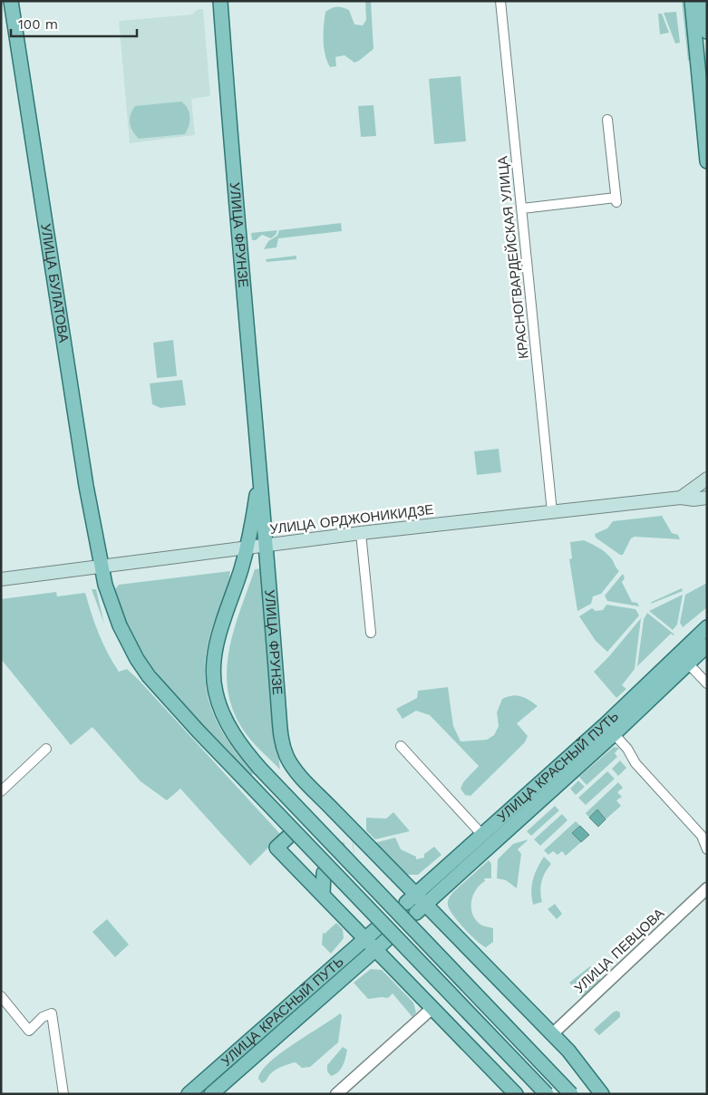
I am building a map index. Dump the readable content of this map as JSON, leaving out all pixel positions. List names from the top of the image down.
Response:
{
  "streets": {
    "main road": [
      "УЛИЦА ФРУНЗЕ",
      "УЛИЦА БУЛАТОВА",
      "УЛИЦА ОРДЖОНИКИДЗЕ",
      "УЛИЦА КРАСНЫЙ ПУТЬ"
    ],
    "street": ["КРАСНОГВАРДЕЙСКАЯ УЛИЦА", "УЛИЦА ПЕВЦОВА"]
  },
  "crossings": [
    ["УЛИЦА ФРУНЗЕ", "УЛИЦА ОРДЖОНИКИДЗЕ"],
    ["УЛИЦА ФРУНЗЕ", "УЛИЦА КРАСНЫЙ ПУТЬ"],
    ["УЛИЦА ФРУНЗЕ", "УЛИЦА ПЕВЦОВА"],
    ["КРАСНОГВАРДЕЙСКАЯ УЛИЦА", "УЛИЦА ОРДЖОНИКИДЗЕ"],
    ["УЛИЦА БУЛАТОВА", "УЛИЦА ОРДЖОНИКИДЗЕ"]
  ],
  "scale_bar": "100 m"
}
